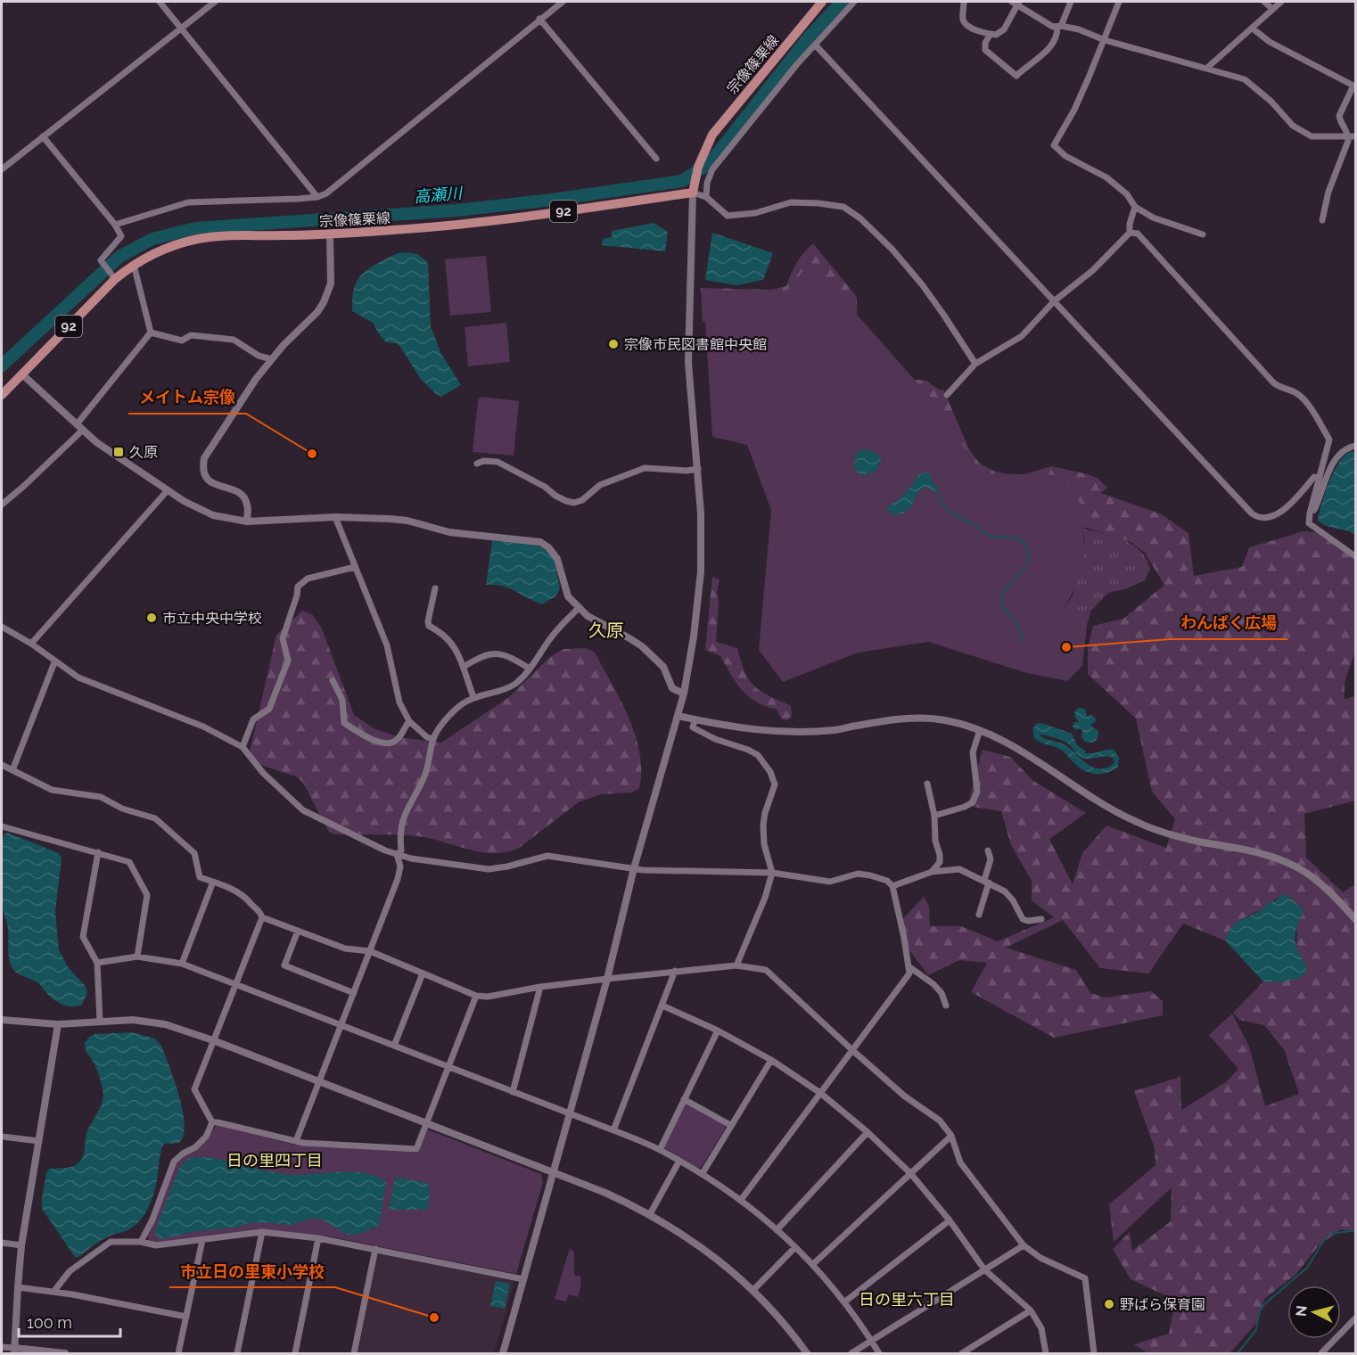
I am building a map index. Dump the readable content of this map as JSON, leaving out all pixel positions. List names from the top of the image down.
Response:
{
  "streets": {
    "main road": ["宗像篠栗線", "92"]
  },
  "districts": ["久原", "日の里四丁目", "日の里六丁目"],
  "water": ["高瀬川"],
  "places": {
    "other": [
      "宗像市民図書館中央館",
      "メイトム宗像",
      "市立中央中学校",
      "わんぱく広場",
      "野ばら保育園",
      "市立日の里東小学校"
    ],
    "transit": ["久原"]
  },
  "scale_bar": "100 m",
  "north": "left"
}
